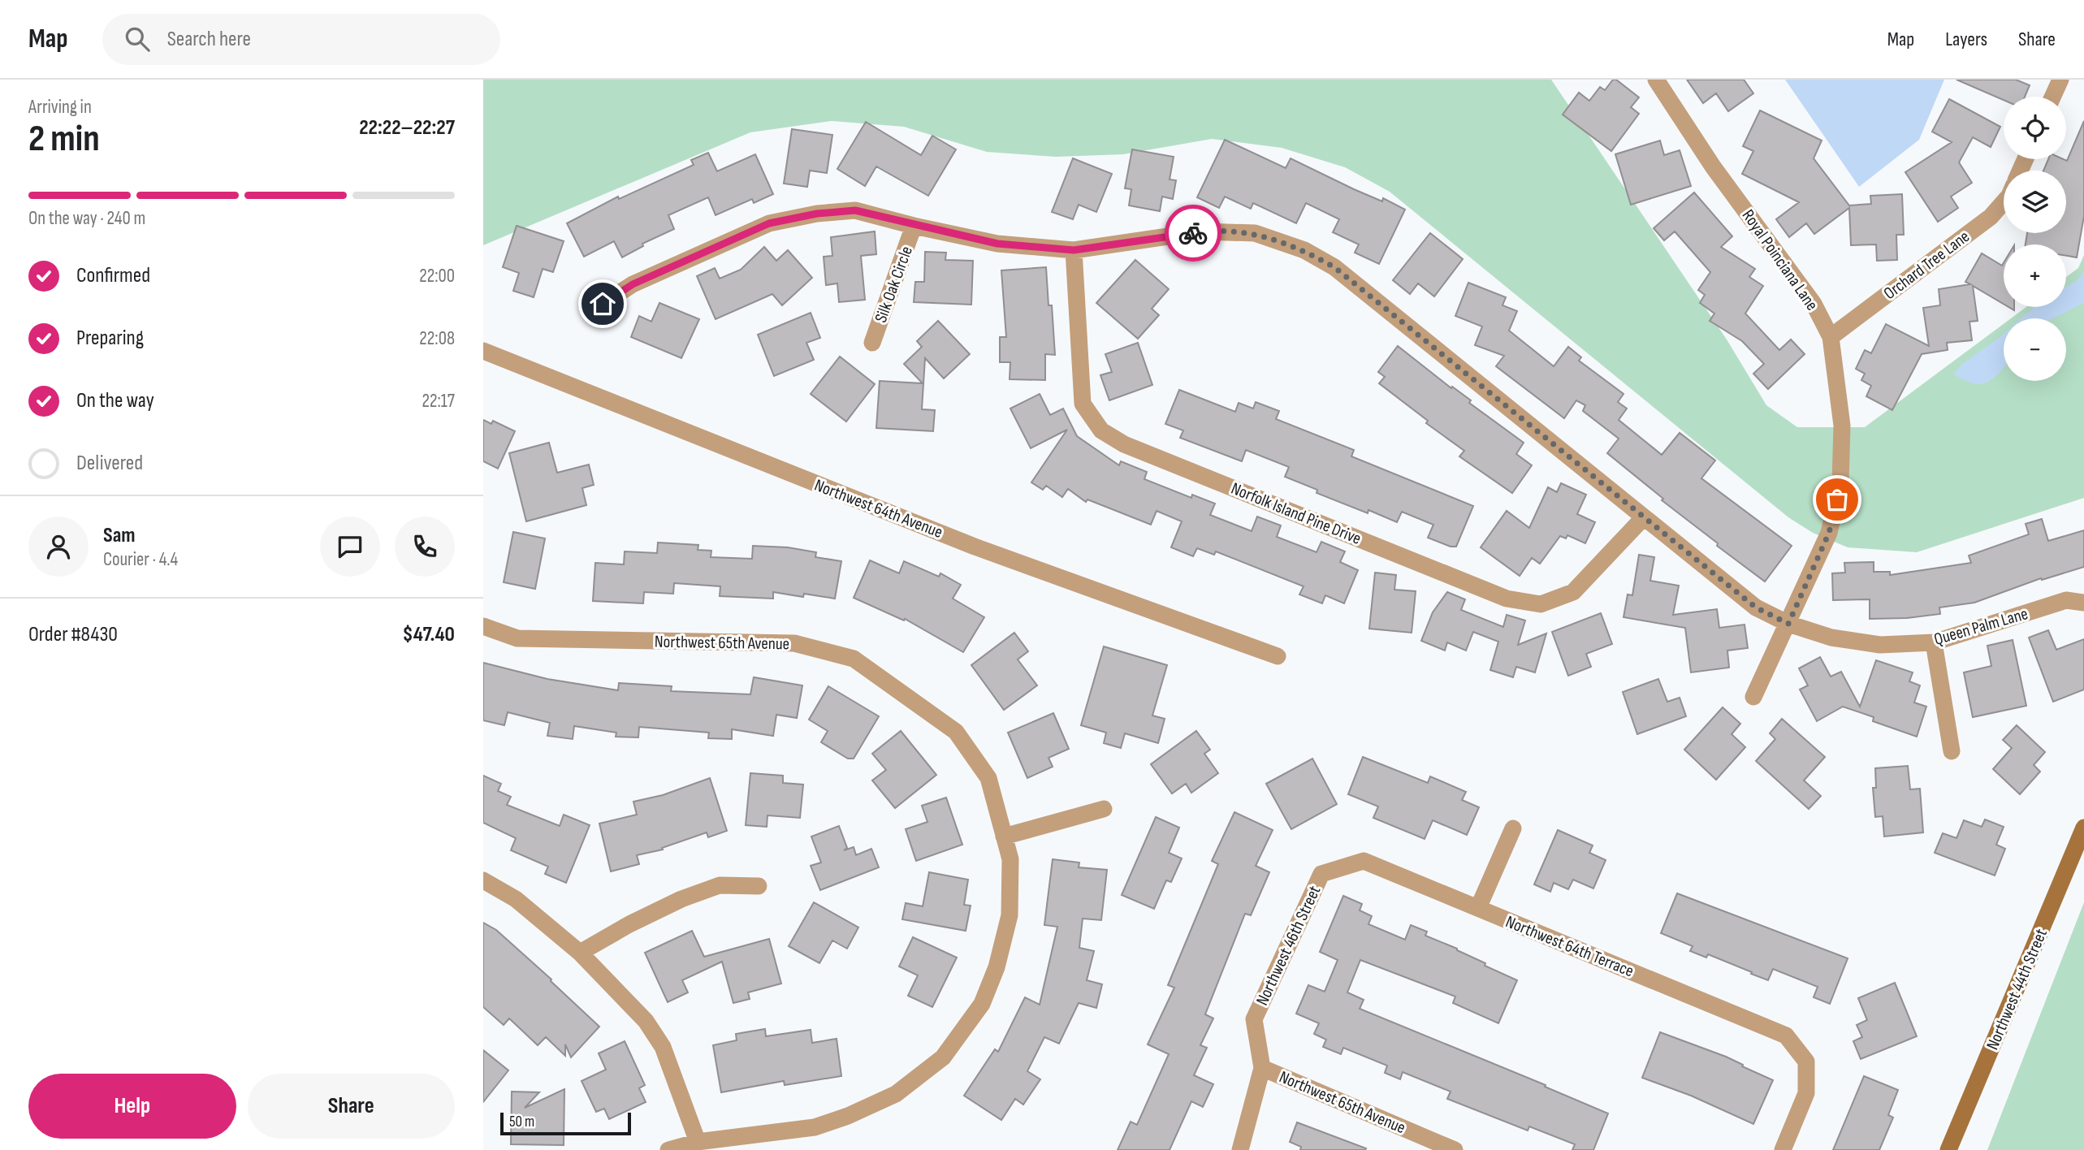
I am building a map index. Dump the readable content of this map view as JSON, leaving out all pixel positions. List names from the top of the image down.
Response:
{
  "streets": {
    "street": [
      "Royal Poinciana Lane",
      "Orchard Tree Lane",
      "Silk Oak Circle",
      "Northwest 64th Avenue",
      "Norfolk Island Pine Drive",
      "Queen Palm Lane",
      "Northwest 65th Avenue",
      "Northwest 46th Street",
      "Northwest 64th Terrace",
      "Northwest 44th Street"
    ]
  },
  "crossings": [
    ["Royal Poinciana Lane", "Orchard Tree Lane"],
    ["Royal Poinciana Lane", "Queen Palm Lane"],
    ["Silk Oak Circle", "Queen Palm Lane"],
    ["Norfolk Island Pine Drive", "Queen Palm Lane"],
    ["Northwest 65th Avenue", "Northwest 46th Street"],
    ["Northwest 46th Street", "Northwest 64th Terrace"]
  ],
  "scale_bar": "50 m",
  "page": {
    "header": "Map",
    "search": "Search here",
    "nav": ["Map", "Layers", "Share"],
    "heading": ["2 min", "Arriving in", "22:22–22:27"],
    "panel": [
      "Sam",
      "Courier · 4.4",
      "Order #8430",
      "$47.40"
    ],
    "map_buttons": ["+", "−"],
    "bar": "On the way · 240 m",
    "list": [
      ["Confirmed", "22:00"],
      ["Preparing", "22:08"],
      ["On the way", "22:17"],
      "Delivered"
    ],
    "buttons": ["Help", "Share"],
    "scale": "50 m"
  }
}
